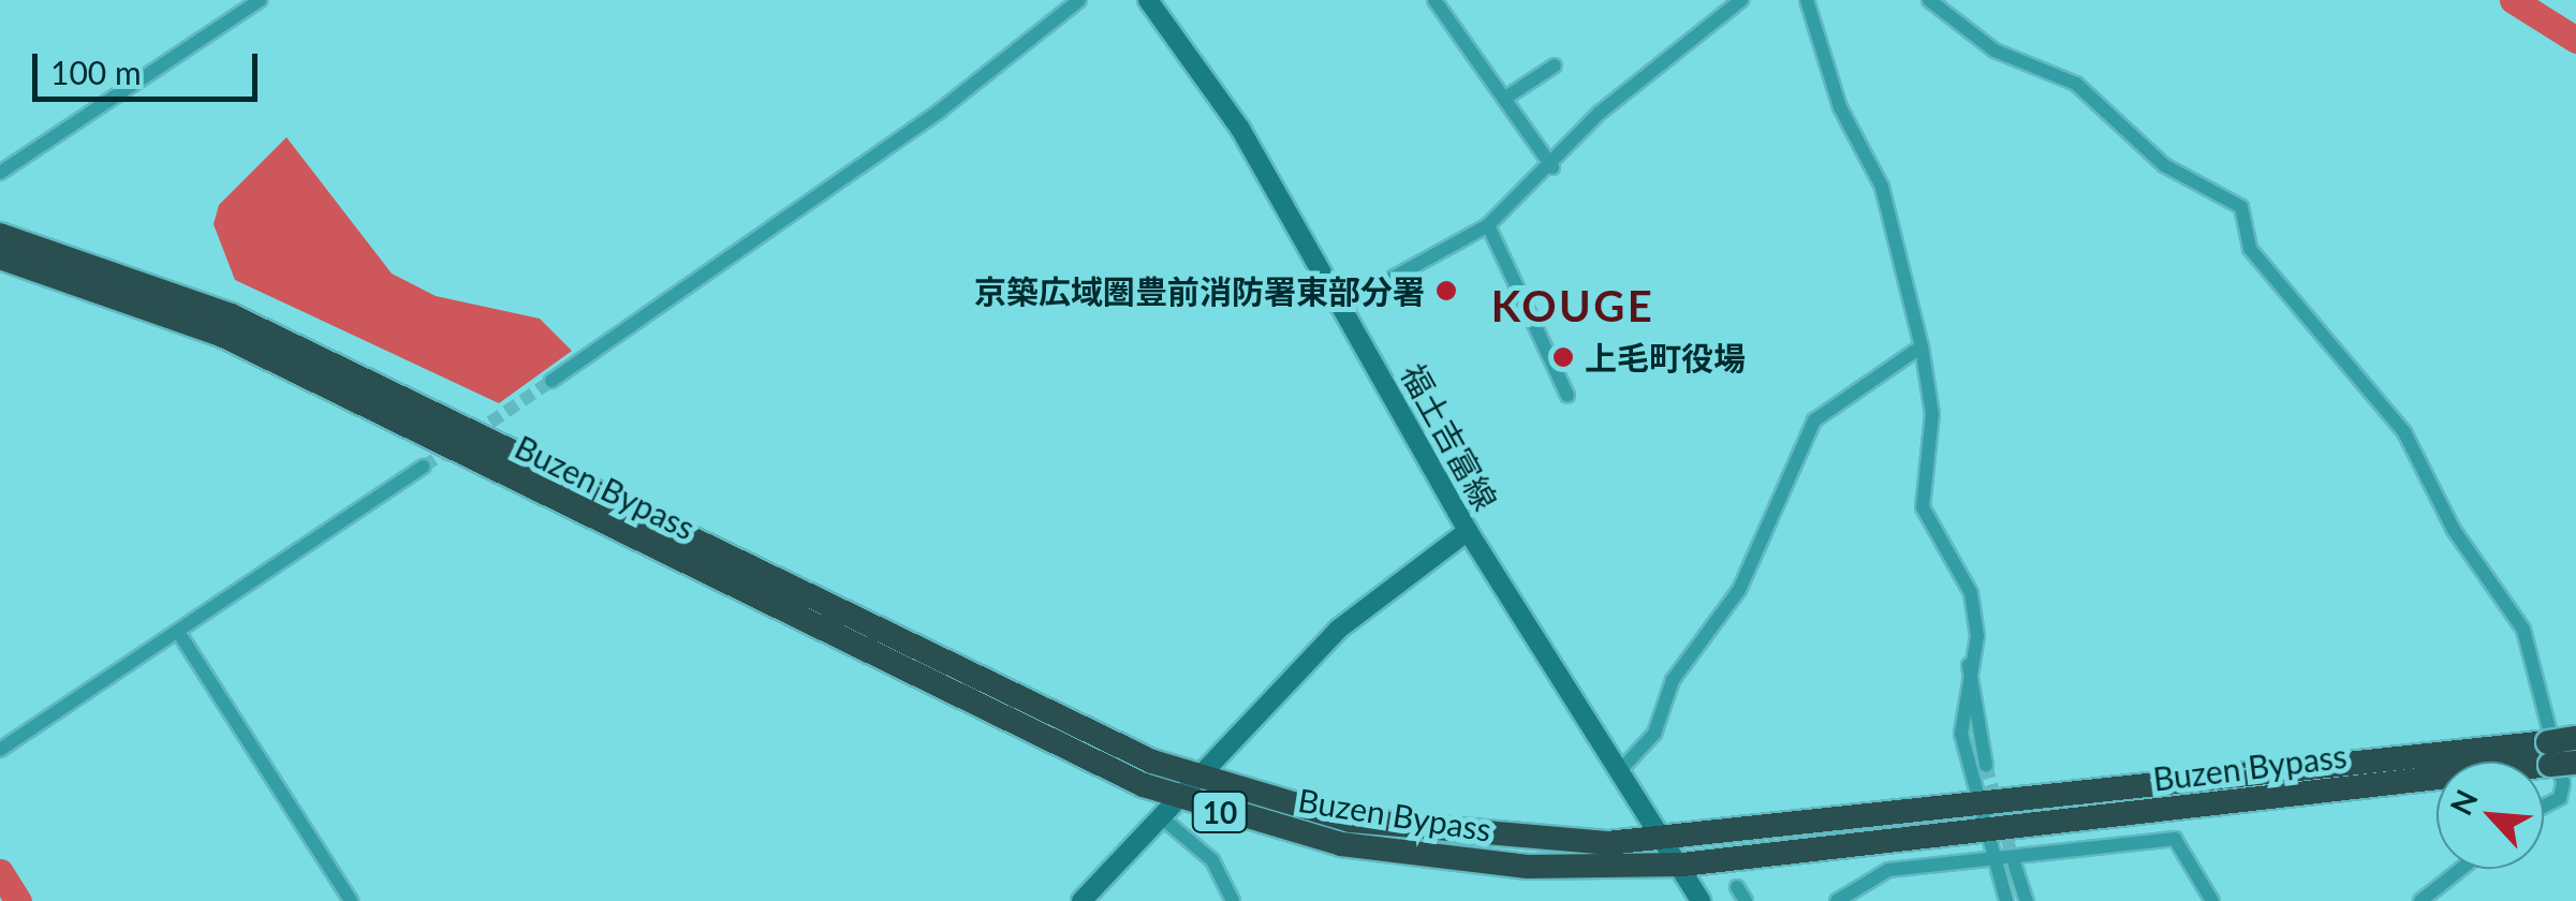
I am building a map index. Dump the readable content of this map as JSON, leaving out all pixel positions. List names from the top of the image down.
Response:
{
  "streets": {
    "highway": ["Buzen Bypass", "10"],
    "main road": ["福土吉富線"]
  },
  "crossings": [
    ["福土吉富線", "Buzen Bypass"]
  ],
  "districts": ["KOUGE"],
  "places": ["京築広域圏豊前消防署東部分署", "上毛町役場"],
  "scale_bar": "100 m",
  "north": "top left"
}
